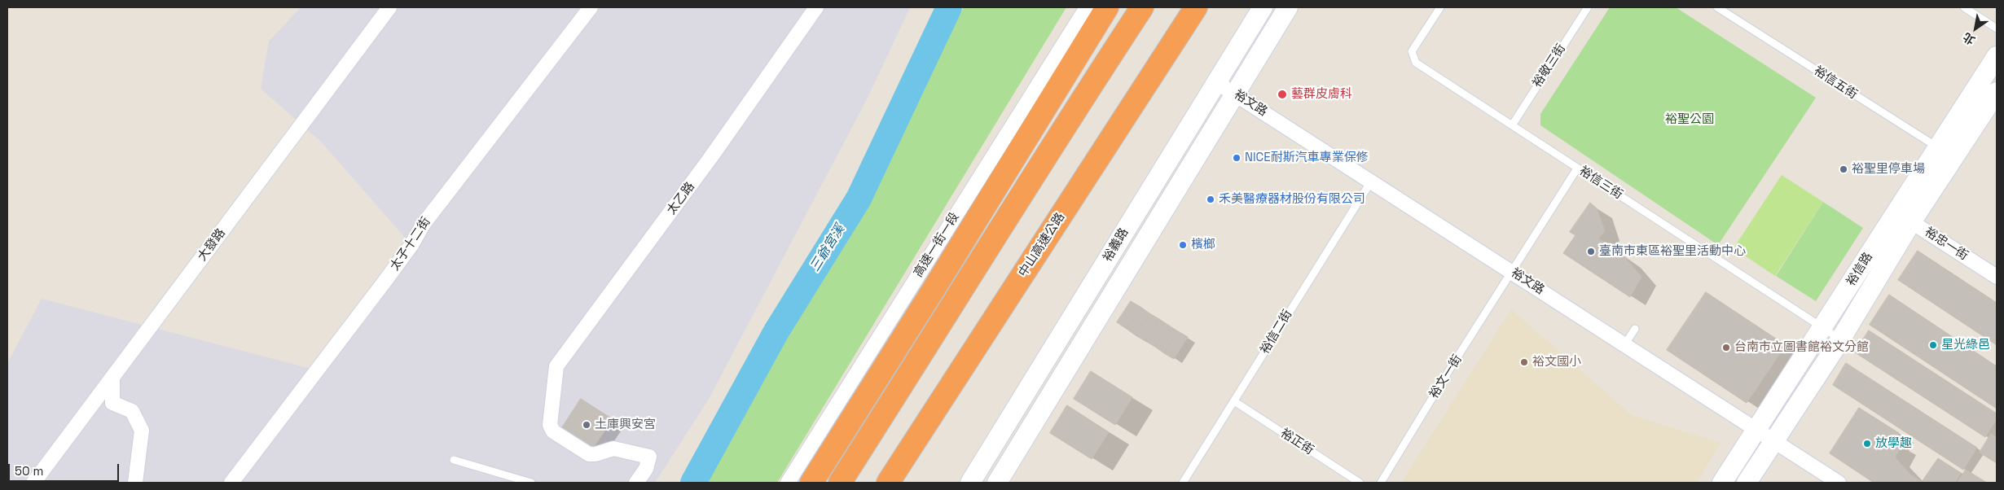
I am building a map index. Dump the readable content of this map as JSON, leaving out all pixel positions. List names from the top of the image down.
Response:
{
  "streets": {
    "highway": ["中山高速公路"],
    "street": [
      "裕文路",
      "太乙路",
      "太子十二街",
      "裕忠一街",
      "大發路",
      "高速一街一段",
      "裕義路",
      "裕信路"
    ],
    "lane": [
      "裕敬三街",
      "裕信五街",
      "裕信三街",
      "裕信二街",
      "裕文一街",
      "裕正街"
    ]
  },
  "crossings": [
    ["裕敬三街", "裕信三街"],
    ["裕信五街", "裕信路"],
    ["裕文路", "裕義路"],
    ["裕文路", "裕信路"],
    ["裕文路", "裕信二街"],
    ["裕文路", "裕文一街"],
    ["裕信三街", "裕信路"],
    ["裕信三街", "裕文一街"],
    ["裕忠一街", "裕信路"],
    ["裕信二街", "裕正街"]
  ],
  "water": ["三爺宮溪"],
  "parks": ["裕聖公園"],
  "places": [
    "藝群皮膚科",
    "NICE耐斯汽車專業保修",
    "裕聖里停車場",
    "禾美醫療器材股份有限公司",
    "檳榔",
    "臺南市東區裕聖里活動中心",
    "星光綠邑",
    "台南市立圖書館裕文分館",
    "裕文國小",
    "土庫興安宮",
    "放學趣"
  ],
  "scale_bar": "50 m",
  "north": "bottom left"
}
